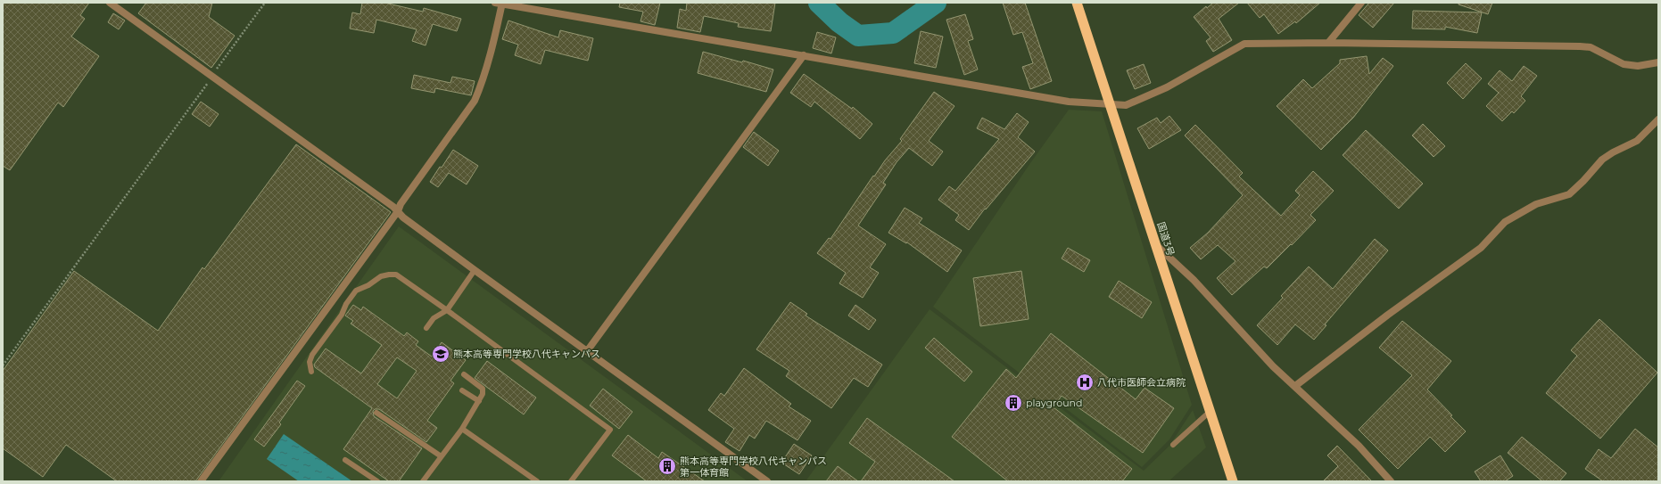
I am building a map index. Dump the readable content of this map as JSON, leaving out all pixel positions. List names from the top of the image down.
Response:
{
  "streets": {
    "highway": ["国道3号"]
  },
  "places": {
    "school or university": ["熊本高等専門学校八代キャンパス"],
    "hospital": ["八代市医師会立病院"],
    "building": ["playground", "熊本高等専門学校八代キャンパス 第一体育館"]
  }
}
